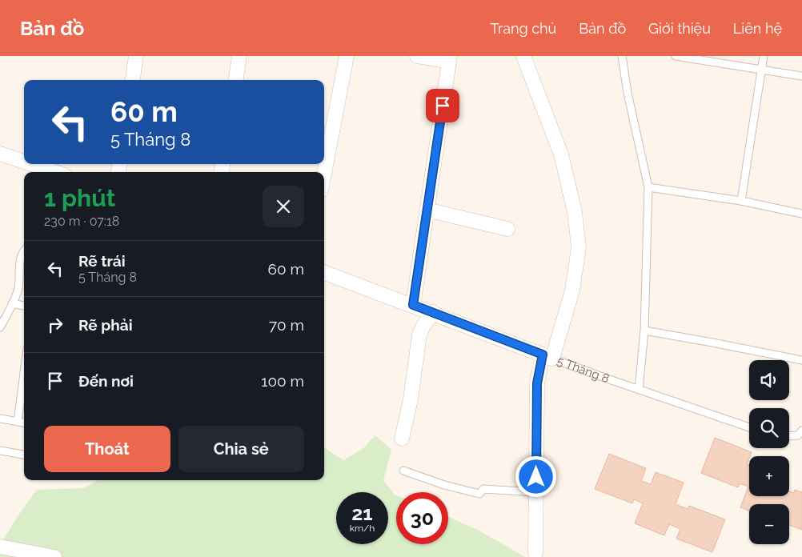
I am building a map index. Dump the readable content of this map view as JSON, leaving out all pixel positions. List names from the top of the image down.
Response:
{
  "streets": {
    "street": ["5 Tháng 8"]
  },
  "page": {
    "header": "Bản đồ",
    "nav": [
      "Trang chủ",
      "Bản đồ",
      "Giới thiệu",
      "Liên hệ"
    ],
    "turn": ["60 m", "5 Tháng 8"],
    "heading": ["1 phút", "230 m · 07:18"],
    "list": [
      {
        "name": "Rẽ trái",
        "note": "5 Tháng 8",
        "value": "60 m"
      },
      {
        "name": "Rẽ phải",
        "value": "70 m"
      },
      {
        "name": "Đến nơi",
        "value": "100 m"
      }
    ],
    "map_buttons": ["+", "−"],
    "buttons": ["Thoát", "Chia sẻ"],
    "speed": "21 km/h",
    "limit": "30"
  }
}
